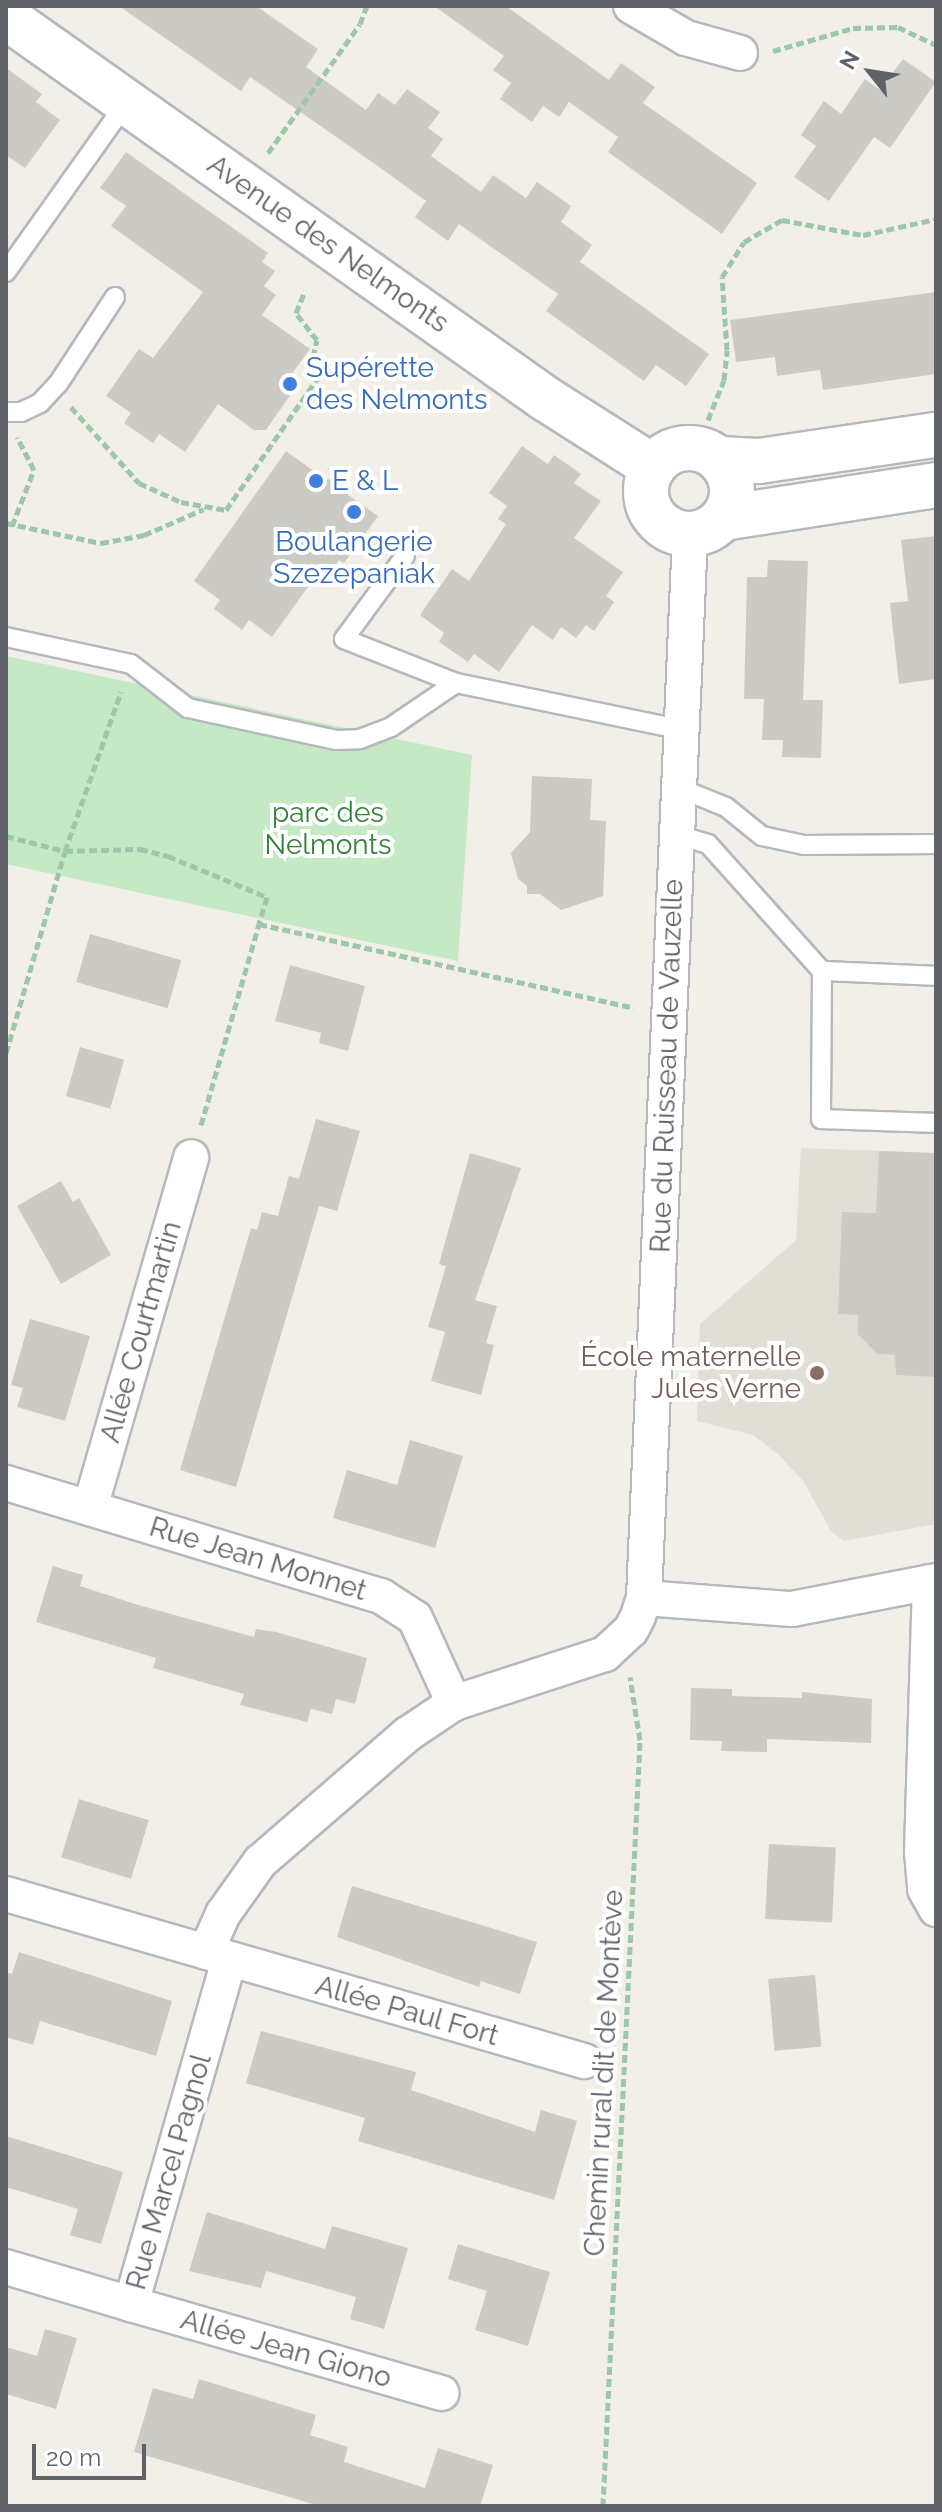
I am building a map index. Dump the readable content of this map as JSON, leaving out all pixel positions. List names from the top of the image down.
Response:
{
  "streets": {
    "street": [
      "Avenue des Nelmonts",
      "Rue du Ruisseau de Vauzelle",
      "Allée Courtmartin",
      "Rue Jean Monnet",
      "Allée Paul Fort",
      "Rue Marcel Pagnol",
      "Allée Jean Giono"
    ],
    "path": ["Chemin rural dit de Montève"]
  },
  "crossings": [
    ["Avenue des Nelmonts", "Rue du Ruisseau de Vauzelle"],
    ["Allée Courtmartin", "Rue Jean Monnet"],
    ["Allée Paul Fort", "Rue Marcel Pagnol"],
    ["Rue Marcel Pagnol", "Allée Jean Giono"]
  ],
  "parks": ["parc des Nelmonts"],
  "places": [
    "Supérette des Nelmonts",
    "E & L",
    "Boulangerie Szezepaniak",
    "École maternelle Jules Verne"
  ],
  "scale_bar": "20 m",
  "north": "top left"
}
